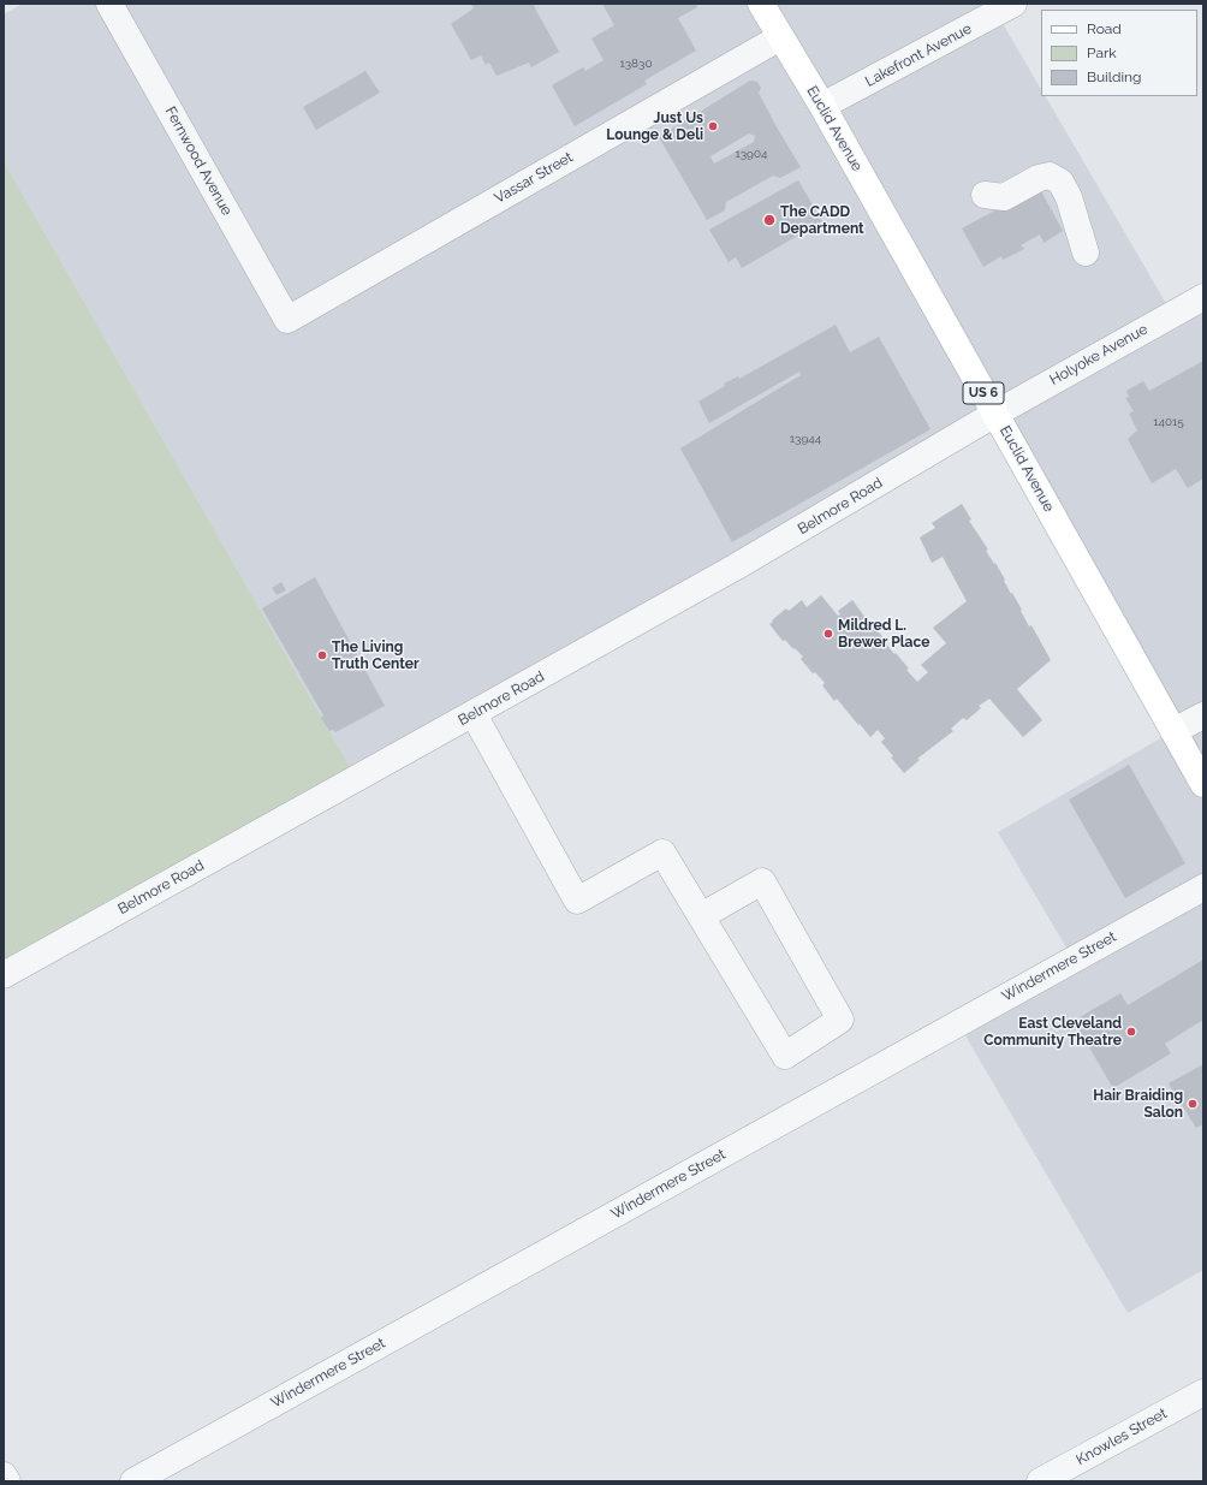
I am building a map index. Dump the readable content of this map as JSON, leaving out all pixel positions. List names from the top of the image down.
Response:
{
  "streets": {
    "main road": ["Euclid Avenue", "US 6"],
    "street": [
      "Lakefront Avenue",
      "Fernwood Avenue",
      "Vassar Street",
      "Holyoke Avenue",
      "Belmore Road",
      "Windermere Street",
      "Knowles Street"
    ]
  },
  "crossings": [
    ["Lakefront Avenue", "Euclid Avenue"],
    ["Euclid Avenue", "Vassar Street"],
    ["Euclid Avenue", "Holyoke Avenue"],
    ["Euclid Avenue", "Belmore Road"],
    ["Fernwood Avenue", "Vassar Street"],
    ["Holyoke Avenue", "Belmore Road"]
  ],
  "places": [
    "Just Us Lounge & Deli",
    "The CADD Department",
    "Mildred L. Brewer Place",
    "The Living Truth Center",
    "East Cleveland Community Theatre",
    "Hair Braiding Salon"
  ],
  "house_numbers": [
    "13830",
    "13904",
    "14015",
    "13944"
  ],
  "legend": ["Road", "Park", "Building"]
}
